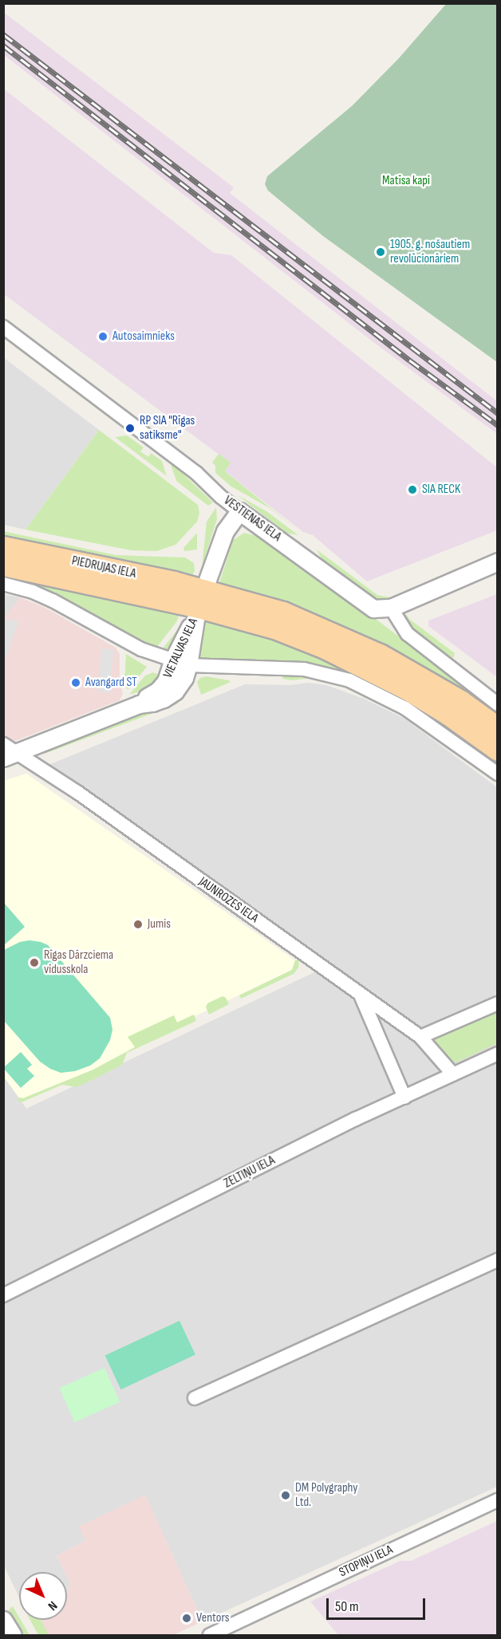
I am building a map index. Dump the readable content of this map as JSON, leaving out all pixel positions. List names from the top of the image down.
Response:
{
  "streets": {
    "main road": ["PIEDRUJAS IELA"],
    "street": [
      "VESTIENAS IELA",
      "VIETALVAS IELA",
      "JAUNROZES IELA",
      "ZELTIŅU IELA",
      "STOPIŅU IELA"
    ]
  },
  "crossings": [
    ["VIETALVAS IELA", "JAUNROZES IELA"],
    ["JAUNROZES IELA", "ZELTIŅU IELA"]
  ],
  "parks": ["Matīsa kapi"],
  "places": [
    "1905. g. nošautiem revolūcionāriem",
    "Autosaimnieks",
    "RP SIA \"Rīgas satiksme\"",
    "SIA RECK",
    "Avangard ST",
    "Jumis",
    "Rīgas Dārzciema vidusskola",
    "DM Polygraphy Ltd.",
    "Ventors"
  ],
  "scale_bar": "50 m",
  "north": "bottom right"
}
